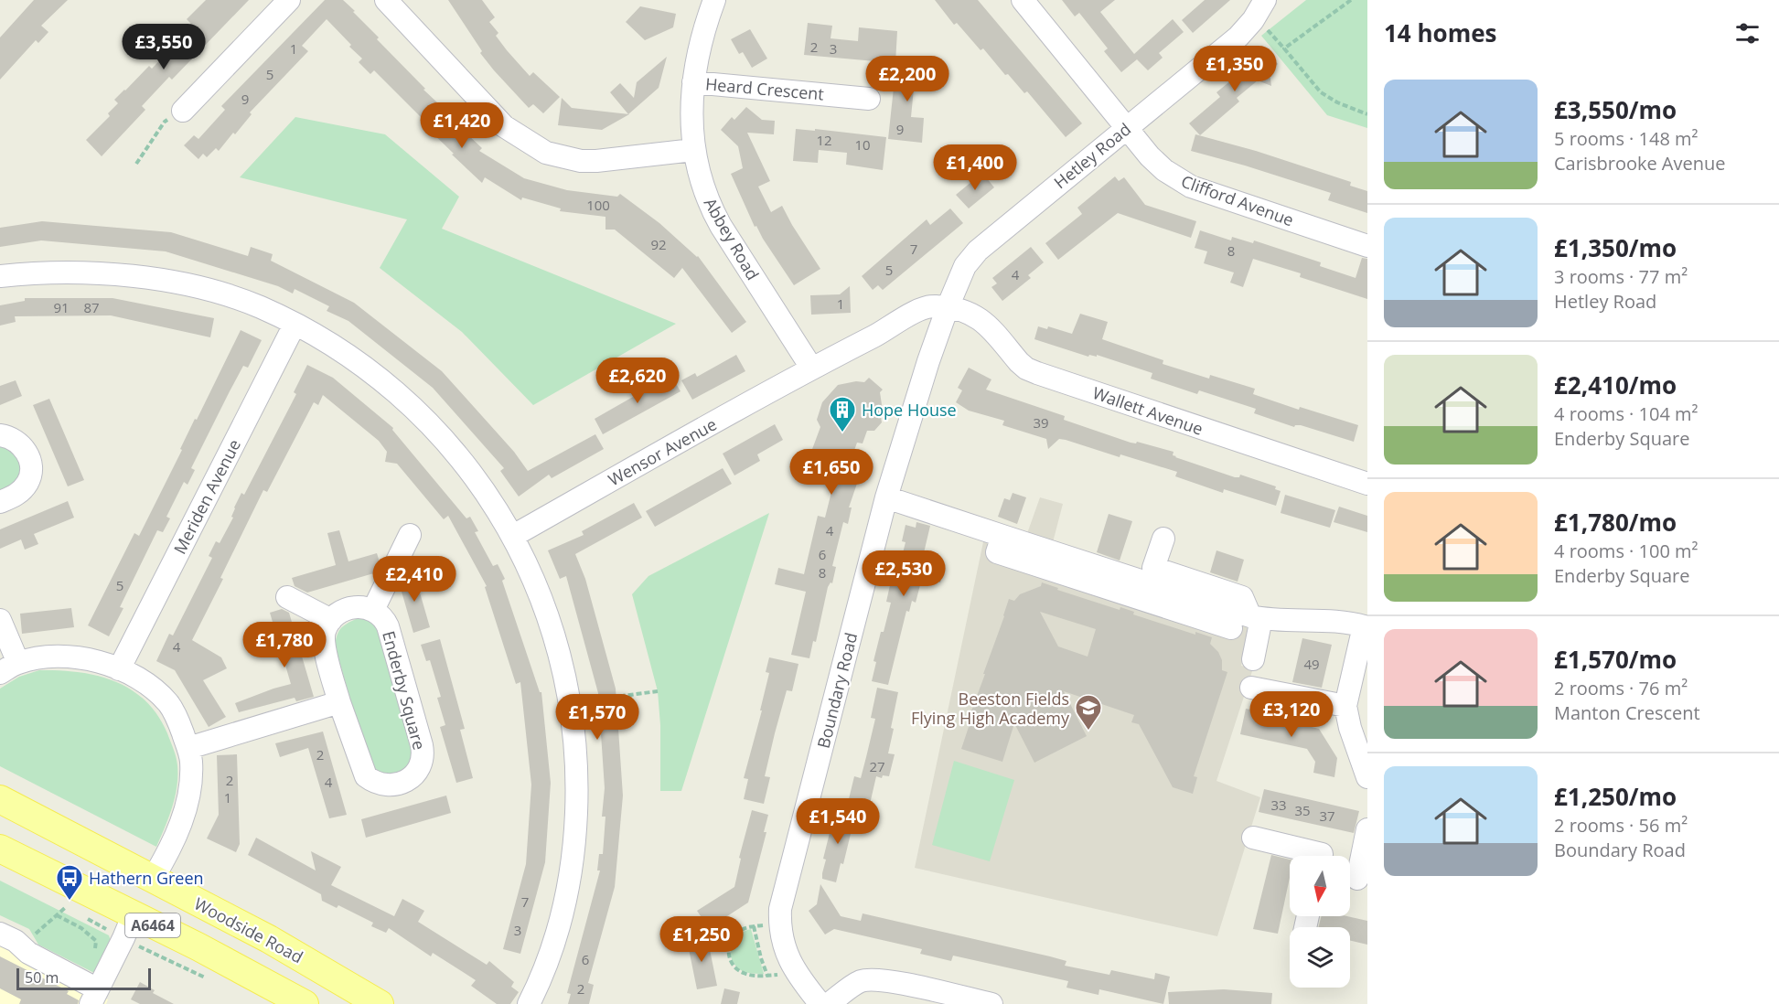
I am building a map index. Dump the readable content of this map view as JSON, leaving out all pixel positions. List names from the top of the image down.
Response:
{
  "streets": {
    "main road": ["A6464", "Woodside Road"],
    "street": [
      "Heard Crescent",
      "Hetley Road",
      "Clifford Avenue",
      "Abbey Road",
      "Wallett Avenue",
      "Wensor Avenue",
      "Meriden Avenue",
      "Enderby Square",
      "Boundary Road"
    ]
  },
  "crossings": [
    ["Heard Crescent", "Abbey Road"],
    ["Hetley Road", "Clifford Avenue"],
    ["Hetley Road", "Wallett Avenue"],
    ["Hetley Road", "Boundary Road"],
    ["Abbey Road", "Wensor Avenue"],
    ["Wallett Avenue", "Boundary Road"]
  ],
  "places": {
    "building": ["Hope House"],
    "school or university": ["Beeston Fields Flying High Academy"],
    "bus stop": ["Hathern Green"]
  },
  "house_numbers": [
    "2",
    "1",
    "3",
    "5",
    "9",
    "9",
    "12",
    "10",
    "100",
    "92",
    "7",
    "8",
    "5",
    "4",
    "1",
    "91",
    "87",
    "39",
    "4",
    "6",
    "8",
    "5",
    "4",
    "49",
    "2",
    "27",
    "2",
    "4",
    "1",
    "33",
    "35",
    "37",
    "7",
    "3",
    "6",
    "2"
  ],
  "scale_bar": "50 m",
  "north": "bottom",
  "page": {
    "heading": "14 homes",
    "price": [
      "£3,550",
      "£1,350",
      "£2,200",
      "£1,420",
      "£1,400",
      "£2,620",
      "£1,650",
      "£2,530",
      "£2,410",
      "£1,780",
      "£3,120",
      "£1,570",
      "£1,540",
      "£1,250"
    ],
    "list": [
      {
        "name": "£3,550/mo",
        "note": "5 rooms · 148 m² · Carisbrooke Avenue"
      },
      {
        "name": "£1,350/mo",
        "note": "3 rooms · 77 m² · Hetley Road"
      },
      {
        "name": "£2,410/mo",
        "note": "4 rooms · 104 m² · Enderby Square"
      },
      {
        "name": "£1,780/mo",
        "note": "4 rooms · 100 m² · Enderby Square"
      },
      {
        "name": "£1,570/mo",
        "note": "2 rooms · 76 m² · Manton Crescent"
      },
      {
        "name": "£1,250/mo",
        "note": "2 rooms · 56 m² · Boundary Road"
      }
    ],
    "scale": "50 m"
  }
}
